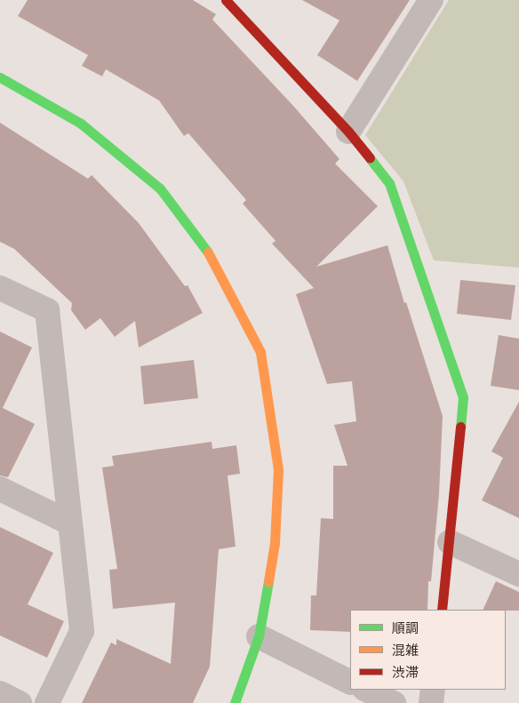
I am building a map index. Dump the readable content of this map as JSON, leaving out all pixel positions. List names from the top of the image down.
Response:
{
  "legend": ["順調", "混雑", "渋滞"]
}
